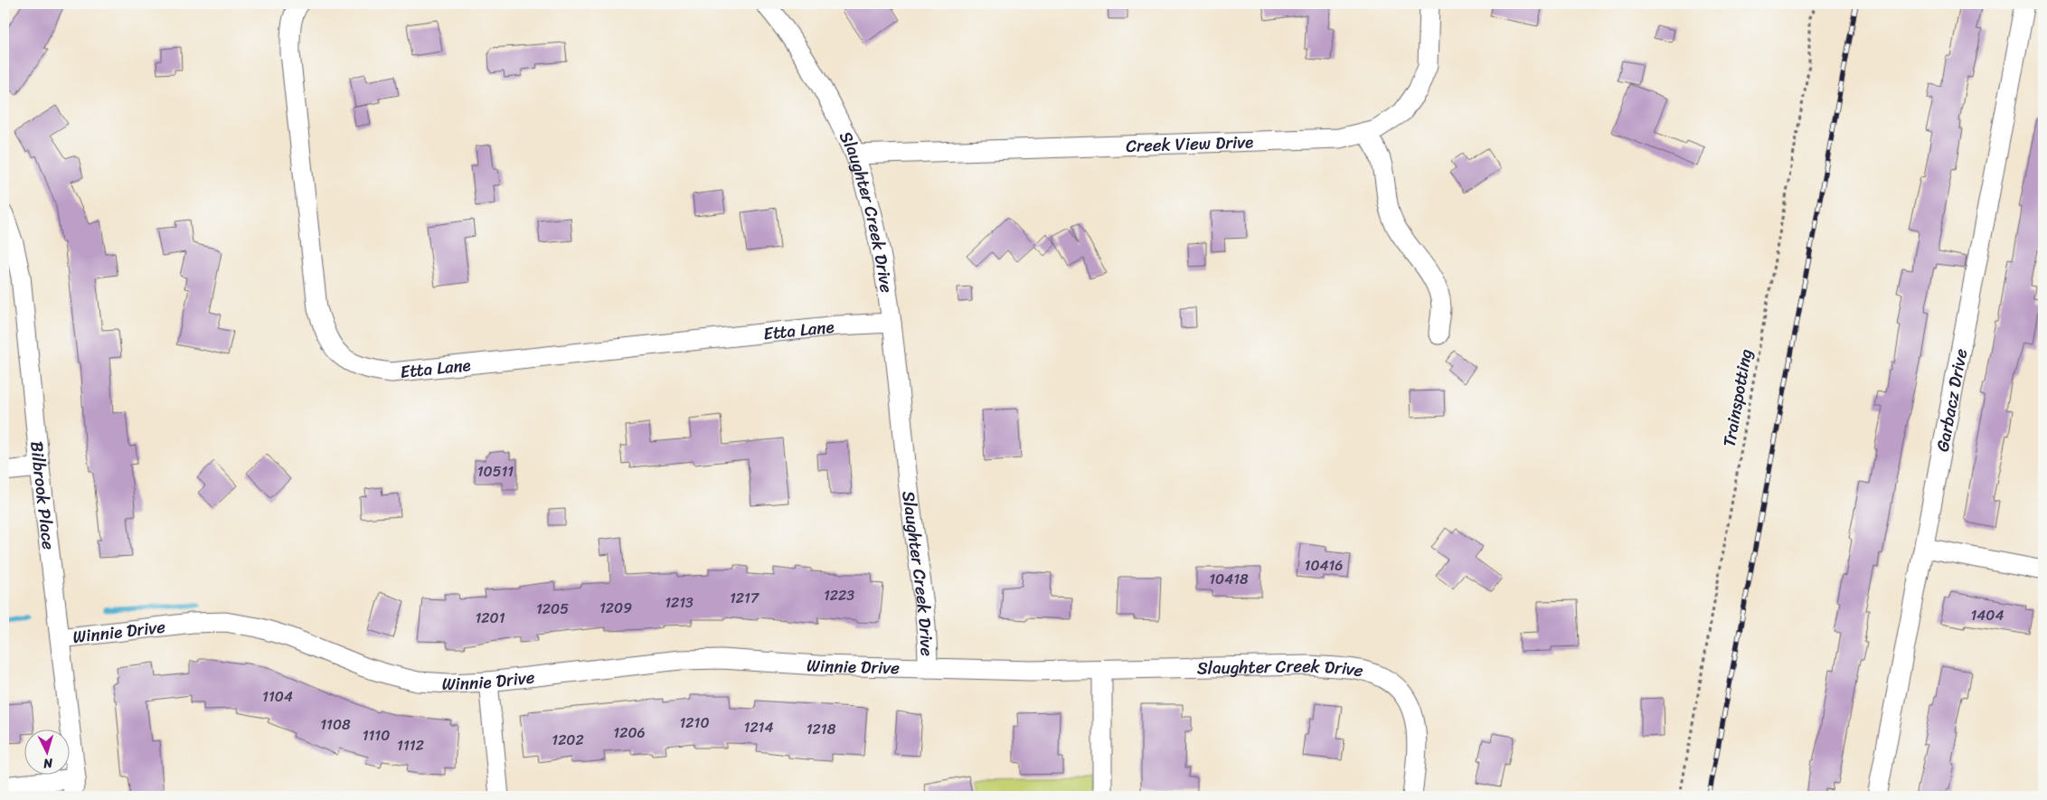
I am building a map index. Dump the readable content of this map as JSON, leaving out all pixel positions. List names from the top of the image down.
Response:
{
  "streets": {
    "street": [
      "Creek View Drive",
      "Slaughter Creek Drive",
      "Etta Lane",
      "Garbacz Drive",
      "Bilbrook Place",
      "Winnie Drive"
    ],
    "path": ["Trainspotting"]
  },
  "crossings": [
    ["Creek View Drive", "Slaughter Creek Drive"],
    ["Slaughter Creek Drive", "Etta Lane"],
    ["Slaughter Creek Drive", "Winnie Drive"],
    ["Bilbrook Place", "Winnie Drive"]
  ],
  "house_numbers": [
    "10511",
    "10416",
    "10418",
    "1223",
    "1217",
    "1213",
    "1209",
    "1205",
    "1404",
    "1201",
    "1104",
    "1210",
    "1108",
    "1214",
    "1218",
    "1206",
    "1110",
    "1202",
    "1112"
  ],
  "north": "bottom"
}
